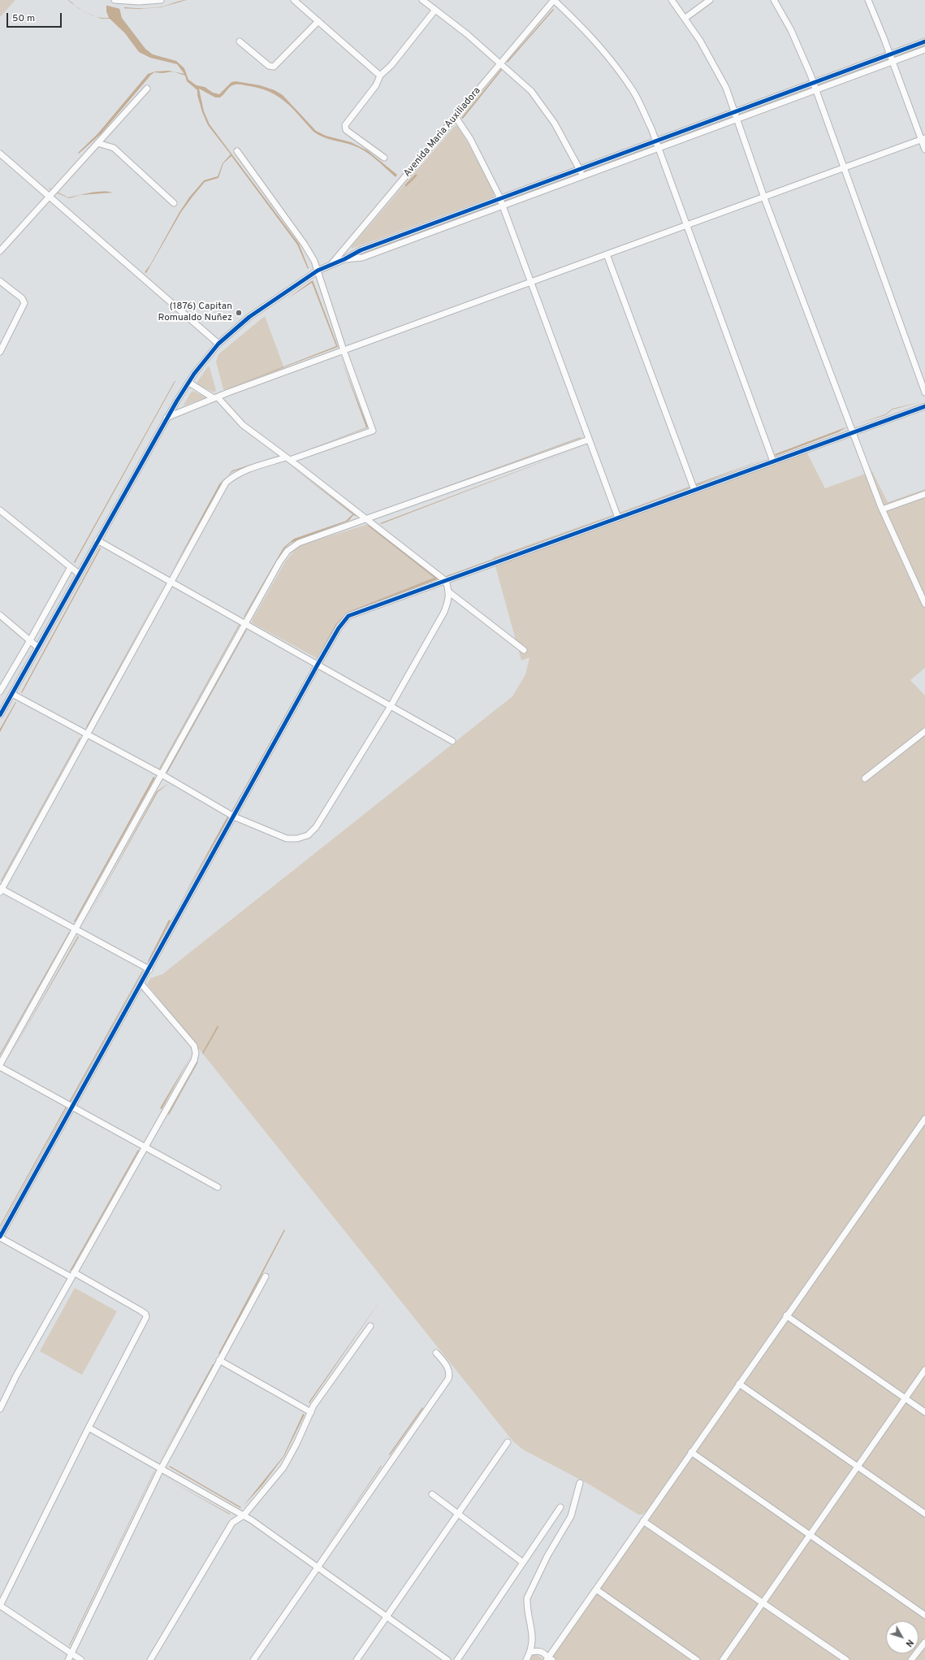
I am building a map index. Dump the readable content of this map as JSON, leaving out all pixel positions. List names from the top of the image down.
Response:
{
  "streets": {
    "street": ["Avenida Maria Auxiliadora"]
  },
  "places": ["(1876) Capitan Romualdo Nuñez"],
  "scale_bar": "50 m",
  "north": "bottom right"
}
